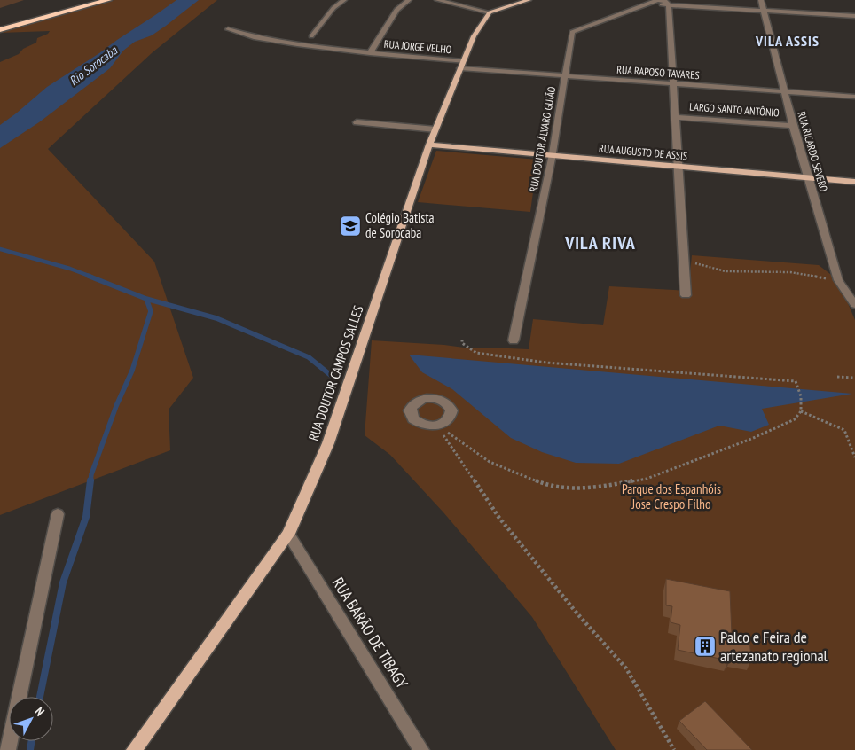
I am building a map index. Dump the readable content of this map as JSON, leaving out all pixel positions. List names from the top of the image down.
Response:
{
  "streets": {
    "main road": ["RUA AUGUSTO DE ASSIS", "RUA DOUTOR CAMPOS SALLES"],
    "street": [
      "RUA JORGE VELHO",
      "RUA RAPOSO TAVARES",
      "LARGO SANTO ANTÔNIO",
      "RUA DOUTOR ÁLVARO GUIÃO",
      "RUA RICARDO SEVERO",
      "RUA BARÃO DE TIBAGY"
    ]
  },
  "crossings": [
    ["RUA JORGE VELHO", "RUA RAPOSO TAVARES"],
    ["RUA JORGE VELHO", "RUA DOUTOR CAMPOS SALLES"],
    ["RUA RAPOSO TAVARES", "RUA DOUTOR ÁLVARO GUIÃO"],
    ["RUA RAPOSO TAVARES", "RUA RICARDO SEVERO"],
    ["RUA RAPOSO TAVARES", "RUA DOUTOR CAMPOS SALLES"],
    ["LARGO SANTO ANTÔNIO", "RUA RICARDO SEVERO"],
    ["RUA DOUTOR ÁLVARO GUIÃO", "RUA AUGUSTO DE ASSIS"],
    ["RUA RICARDO SEVERO", "RUA AUGUSTO DE ASSIS"],
    ["RUA AUGUSTO DE ASSIS", "RUA DOUTOR CAMPOS SALLES"],
    ["RUA DOUTOR CAMPOS SALLES", "RUA BARÃO DE TIBAGY"]
  ],
  "districts": ["VILA ASSIS", "VILA RIVA"],
  "water": ["Rio Sorocaba"],
  "parks": ["Parque dos Espanhóis Jose Crespo Filho"],
  "places": {
    "school or university": ["Colégio Batista de Sorocaba"],
    "building": ["Palco e Feira de artezanato regional"]
  },
  "north": "top right"
}
